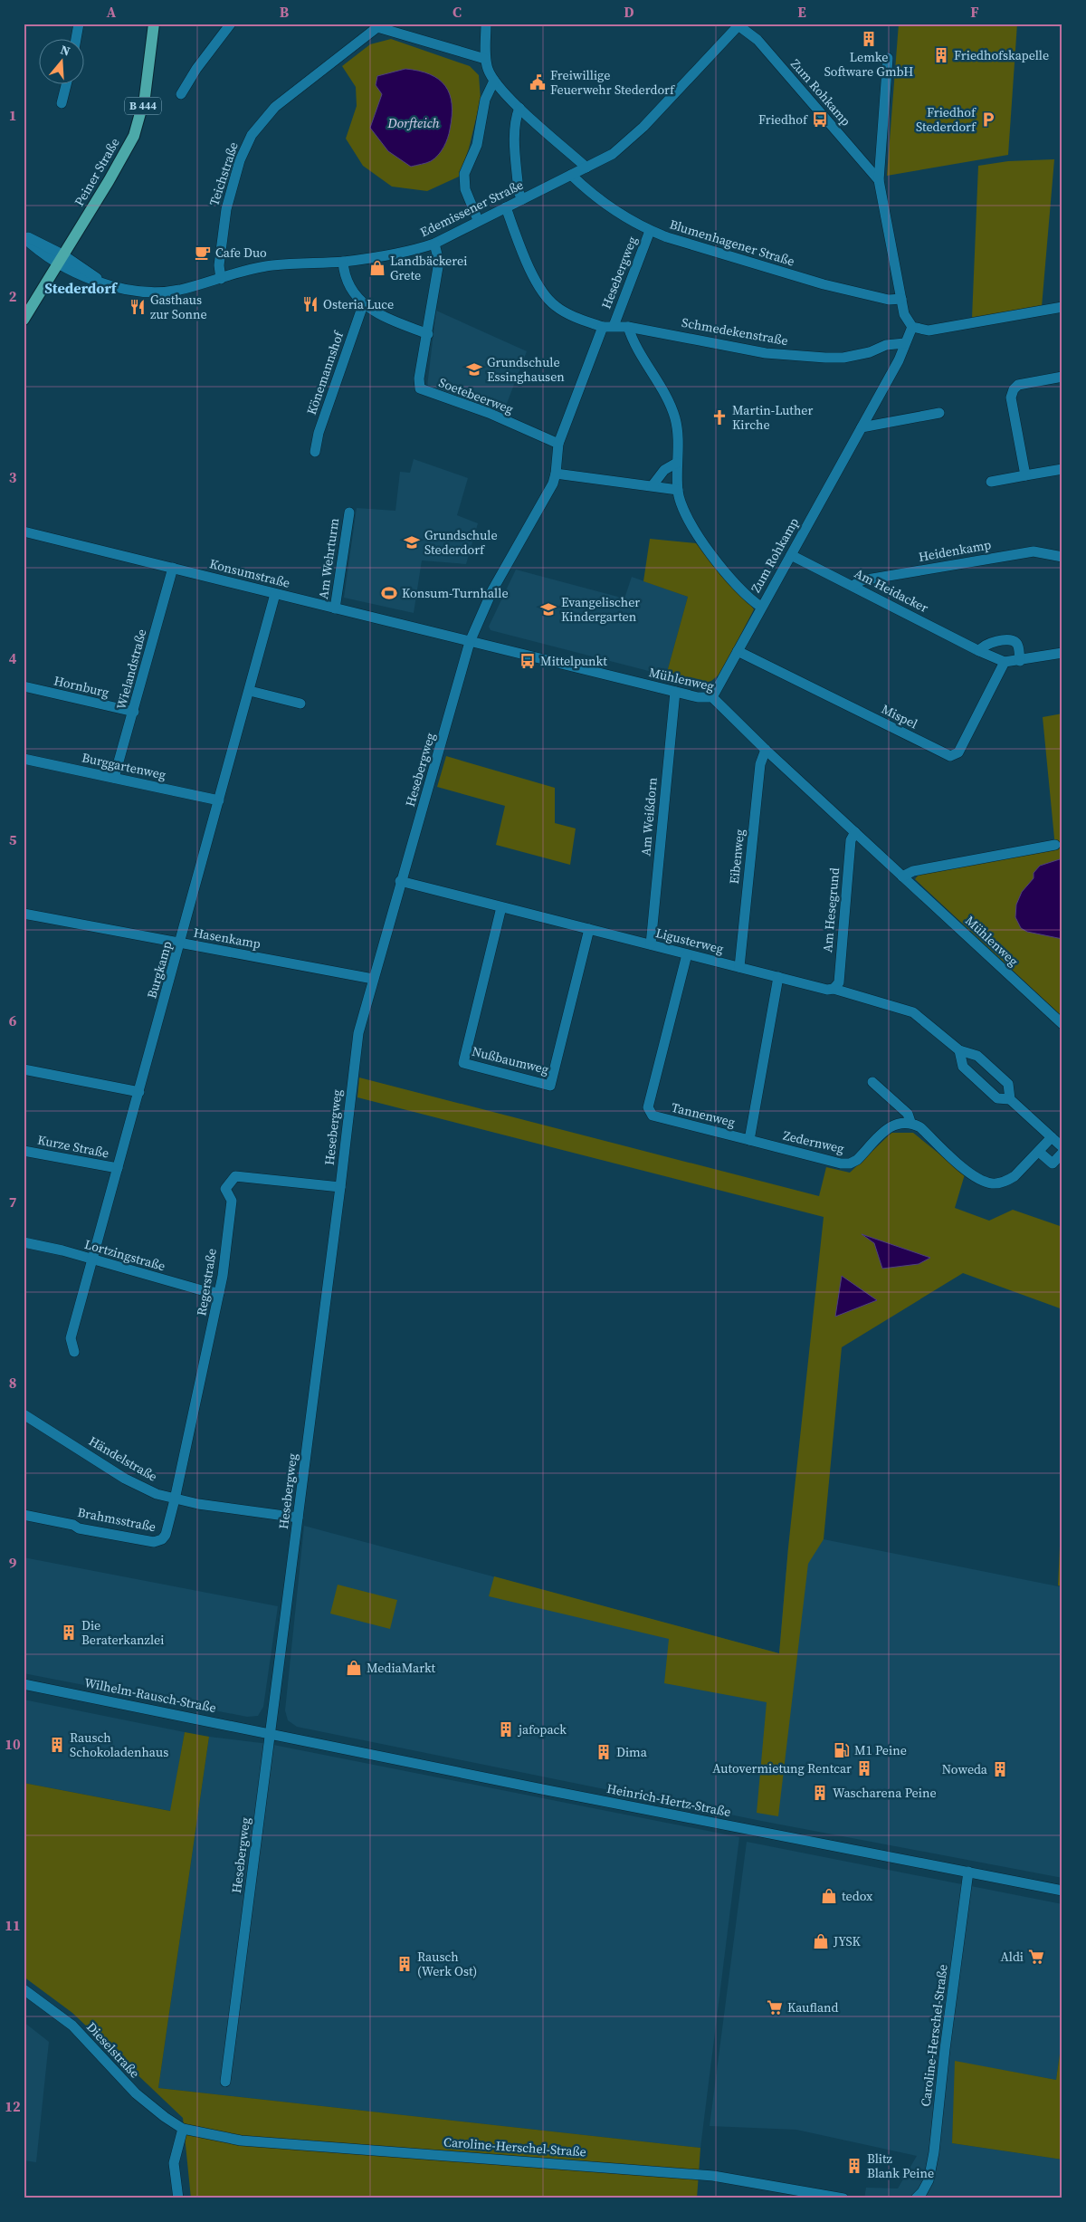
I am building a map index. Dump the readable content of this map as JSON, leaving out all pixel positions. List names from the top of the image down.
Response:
{
  "streets": {
    "main road": ["B 444", "Peiner Straße"],
    "street": [
      "Zum Rohkamp",
      "Teichstraße",
      "Edemissener Straße",
      "Blumenhagener Straße",
      "Hesebergweg",
      "Schmedekenstraße",
      "Könemannshof",
      "Soetebeerweg",
      "Heidenkamp",
      "Am Wehrturm",
      "Konsumstraße",
      "Am Heidacker",
      "Wielandstraße",
      "Mühlenweg",
      "Hornburg",
      "Mispel",
      "Burggartenweg",
      "Am Weißdorn",
      "Eibenweg",
      "Am Hesegrund",
      "Hasenkamp",
      "Ligusterweg",
      "Burgkamp",
      "Nußbaumweg",
      "Tannenweg",
      "Zedernweg",
      "Kurze Straße",
      "Lortzingstraße",
      "Regerstraße",
      "Händelstraße",
      "Brahmsstraße",
      "Wilhelm-Rausch-Straße",
      "Heinrich-Hertz-Straße",
      "Caroline-Herschel-Straße",
      "Dieselstraße"
    ]
  },
  "crossings": [
    ["Zum Rohkamp", "Edemissener Straße"],
    ["Zum Rohkamp", "Schmedekenstraße"],
    ["Zum Rohkamp", "Am Heidacker"],
    ["Zum Rohkamp", "Mühlenweg"],
    ["Zum Rohkamp", "Mispel"],
    ["Peiner Straße", "Edemissener Straße"],
    ["Teichstraße", "Edemissener Straße"],
    ["Edemissener Straße", "Blumenhagener Straße"],
    ["Edemissener Straße", "Schmedekenstraße"],
    ["Edemissener Straße", "Soetebeerweg"],
    ["Blumenhagener Straße", "Hesebergweg"],
    ["Hesebergweg", "Schmedekenstraße"],
    ["Hesebergweg", "Soetebeerweg"],
    ["Hesebergweg", "Konsumstraße"],
    ["Hesebergweg", "Mühlenweg"],
    ["Hesebergweg", "Hasenkamp"],
    ["Hesebergweg", "Ligusterweg"],
    ["Hesebergweg", "Regerstraße"],
    ["Hesebergweg", "Händelstraße"],
    ["Hesebergweg", "Wilhelm-Rausch-Straße"],
    ["Hesebergweg", "Heinrich-Hertz-Straße"],
    ["Heidenkamp", "Am Heidacker"],
    ["Am Wehrturm", "Konsumstraße"],
    ["Konsumstraße", "Wielandstraße"],
    ["Konsumstraße", "Mühlenweg"],
    ["Konsumstraße", "Burgkamp"],
    ["Am Heidacker", "Mispel"],
    ["Wielandstraße", "Hornburg"],
    ["Wielandstraße", "Burggartenweg"],
    ["Mühlenweg", "Am Weißdorn"],
    ["Mühlenweg", "Eibenweg"],
    ["Mühlenweg", "Am Hesegrund"],
    ["Burggartenweg", "Burgkamp"],
    ["Am Weißdorn", "Ligusterweg"],
    ["Eibenweg", "Ligusterweg"],
    ["Am Hesegrund", "Ligusterweg"],
    ["Hasenkamp", "Burgkamp"],
    ["Ligusterweg", "Nußbaumweg"],
    ["Ligusterweg", "Tannenweg"],
    ["Burgkamp", "Kurze Straße"],
    ["Burgkamp", "Lortzingstraße"],
    ["Tannenweg", "Zedernweg"],
    ["Lortzingstraße", "Regerstraße"],
    ["Regerstraße", "Händelstraße"],
    ["Regerstraße", "Brahmsstraße"],
    ["Händelstraße", "Brahmsstraße"],
    ["Wilhelm-Rausch-Straße", "Heinrich-Hertz-Straße"],
    ["Heinrich-Hertz-Straße", "Caroline-Herschel-Straße"],
    ["Caroline-Herschel-Straße", "Dieselstraße"]
  ],
  "districts": ["Stederdorf"],
  "water": ["Dorfteich"],
  "places": {
    "building": [
      "Lemke Software GmbH",
      "Friedhofskapelle",
      "Die Beraterkanzlei",
      "jafopack",
      "Rausch Schokoladenhaus",
      "Dima",
      "Autovermietung Rentcar",
      "Noweda",
      "Wascharena Peine",
      "Rausch (Werk Ost)",
      "Blitz Blank Peine"
    ],
    "public building": ["Freiwillige Feuerwehr Stederdorf"],
    "bus stop": ["Friedhof", "Mittelpunkt"],
    "parking": ["Friedhof Stederdorf"],
    "cafe": ["Cafe Duo"],
    "shop": [
      "Landbäckerei Grete",
      "MediaMarkt",
      "tedox",
      "JYSK"
    ],
    "restaurant": ["Osteria Luce", "Gasthaus zur Sonne"],
    "school or university": ["Grundschule Essinghausen", "Grundschule Stederdorf", "Evangelischer Kindergarten"],
    "church": ["Martin-Luther Kirche"],
    "sports": ["Konsum-Turnhalle"],
    "fuel station": ["M1 Peine"],
    "supermarket": ["Aldi", "Kaufland"]
  },
  "north": "top",
  "grid": {
    "columns": [
      "A",
      "B",
      "C",
      "D",
      "E",
      "F"
    ],
    "rows": [
      "1",
      "2",
      "3",
      "4",
      "5",
      "6",
      "7",
      "8",
      "9",
      "10",
      "11",
      "12"
    ]
  }
}
